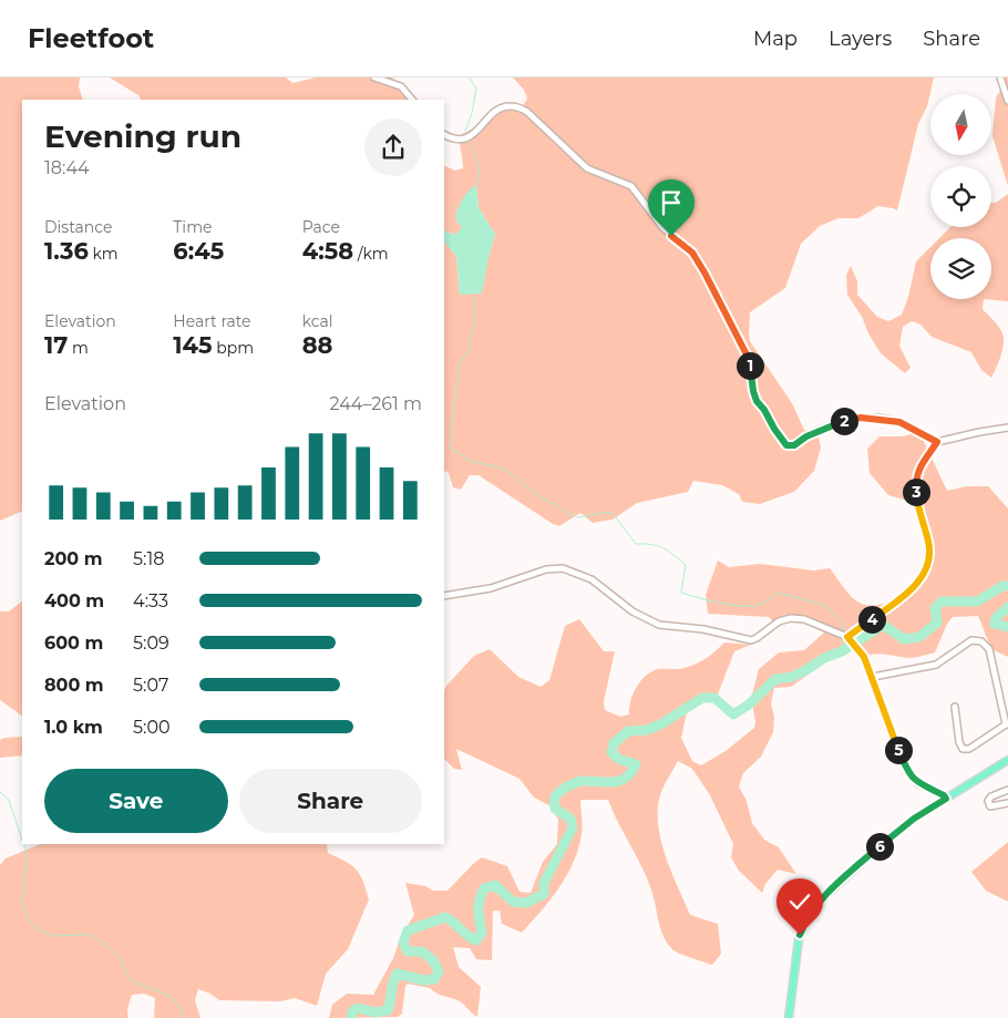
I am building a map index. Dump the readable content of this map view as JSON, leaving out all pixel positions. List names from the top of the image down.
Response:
{
  "north": "bottom",
  "page": {
    "header": "Fleetfoot",
    "nav": ["Map", "Layers", "Share"],
    "heading": ["Evening run", "18:44"],
    "stats": [
      ["Distance", "1.36 km"],
      ["Time", "6:45"],
      ["Pace", "4:58 /km"],
      ["Elevation", "17 m"],
      ["Heart rate", "145 bpm"],
      ["kcal", "88"]
    ],
    "pins": [
      "1",
      "2",
      "3",
      "4",
      "5",
      "6"
    ],
    "chart": ["Elevation", "244–261 m"],
    "list": [
      {
        "name": "200 m",
        "note": "5:18"
      },
      {
        "name": "400 m",
        "note": "4:33"
      },
      {
        "name": "600 m",
        "note": "5:09"
      },
      {
        "name": "800 m",
        "note": "5:07"
      },
      {
        "name": "1.0 km",
        "note": "5:00"
      }
    ],
    "buttons": ["Save", "Share"]
  }
}
